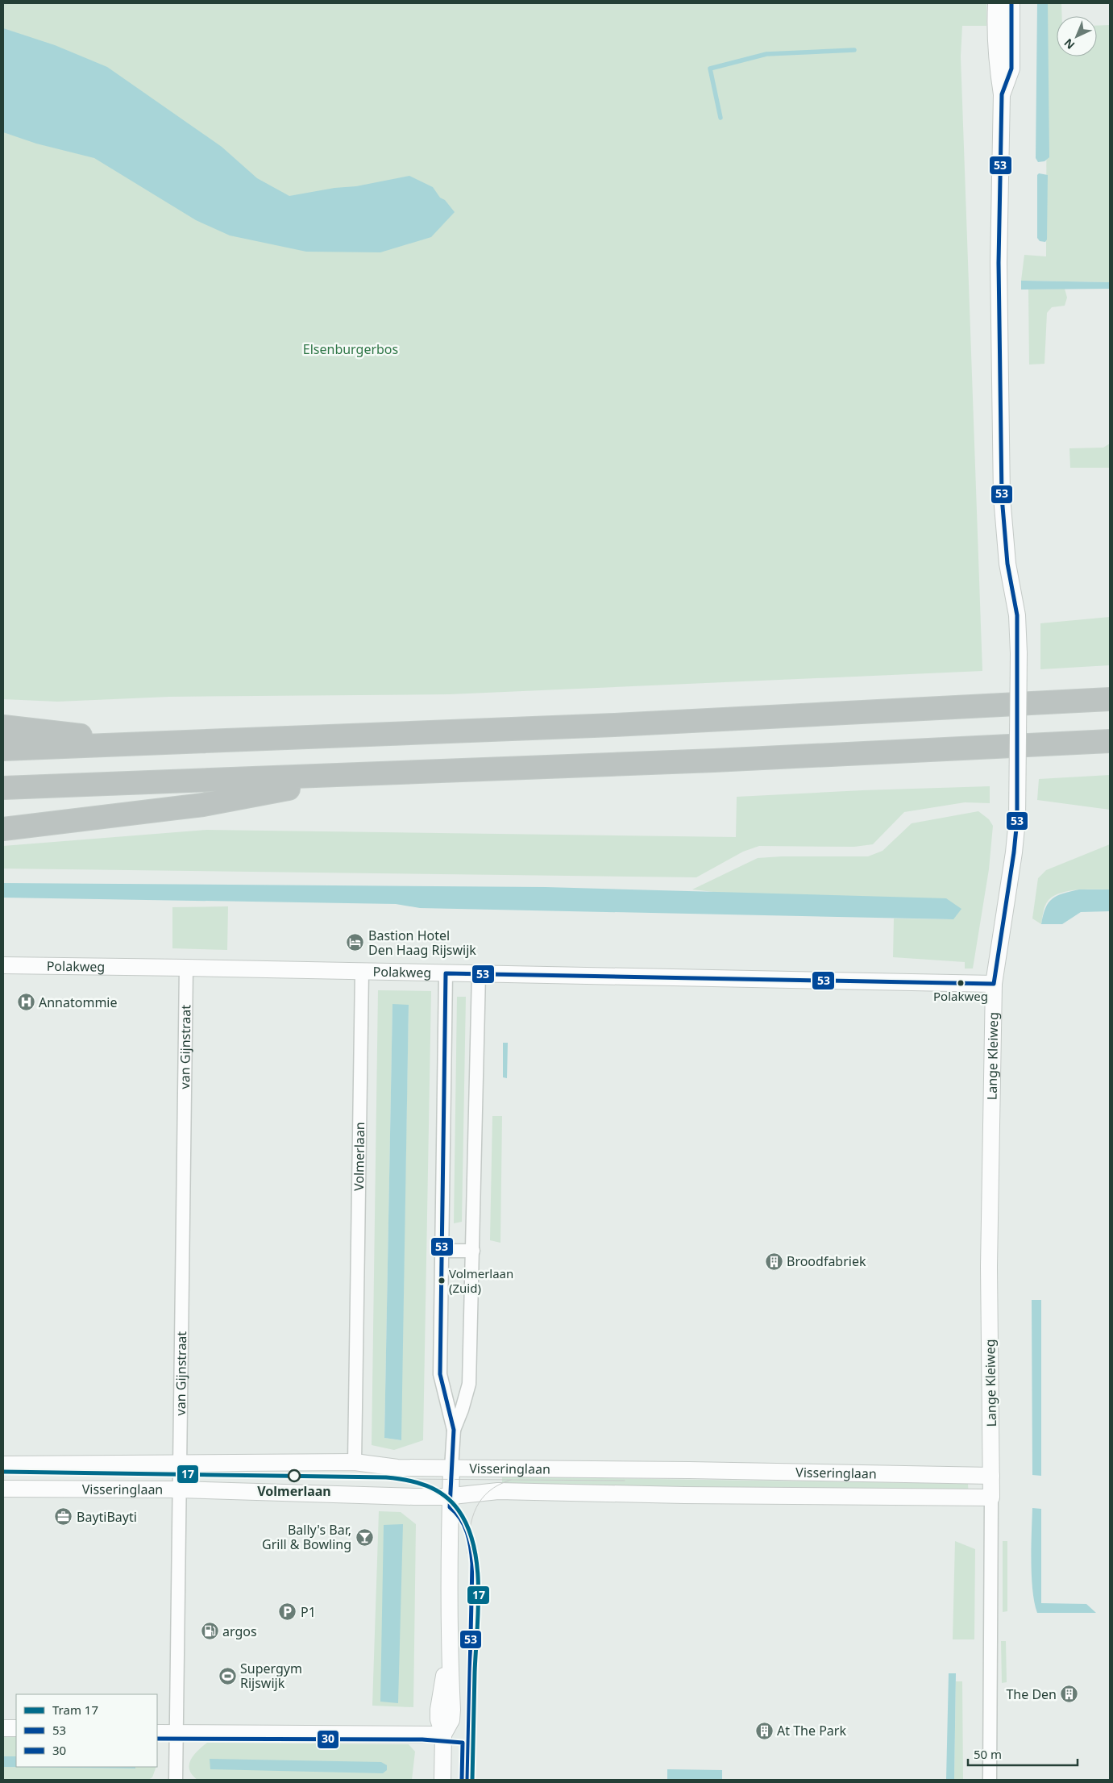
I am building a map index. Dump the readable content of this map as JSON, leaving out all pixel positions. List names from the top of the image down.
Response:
{
  "streets": {
    "street": [
      "Polakweg",
      "van Gijnstraat",
      "Lange Kleiweg",
      "Volmerlaan",
      "Visseringlaan"
    ]
  },
  "crossings": [
    ["Polakweg", "van Gijnstraat"],
    ["Polakweg", "Lange Kleiweg"],
    ["Polakweg", "Volmerlaan"],
    ["van Gijnstraat", "Visseringlaan"],
    ["Lange Kleiweg", "Visseringlaan"],
    ["Volmerlaan", "Visseringlaan"]
  ],
  "parks": ["Elsenburgerbos"],
  "places": {
    "hotel": ["Bastion Hotel Den Haag Rijswijk"],
    "other": ["Polakweg", "Volmerlaan (Zuid)", "Volmerlaan"],
    "hospital": ["Annatommie"],
    "building": ["Broodfabriek", "The Den", "At The Park"],
    "office": ["BaytiBayti"],
    "bar": ["Bally's Bar, Grill & Bowling"],
    "parking": ["P1"],
    "fuel station": ["argos"],
    "sports": ["Supergym Rijswijk"]
  },
  "lines": ["transit line 53", "tram line 17", "transit line 30"],
  "legend": ["Tram 17", "53", "30"],
  "scale_bar": "50 m",
  "north": "bottom left"
}
